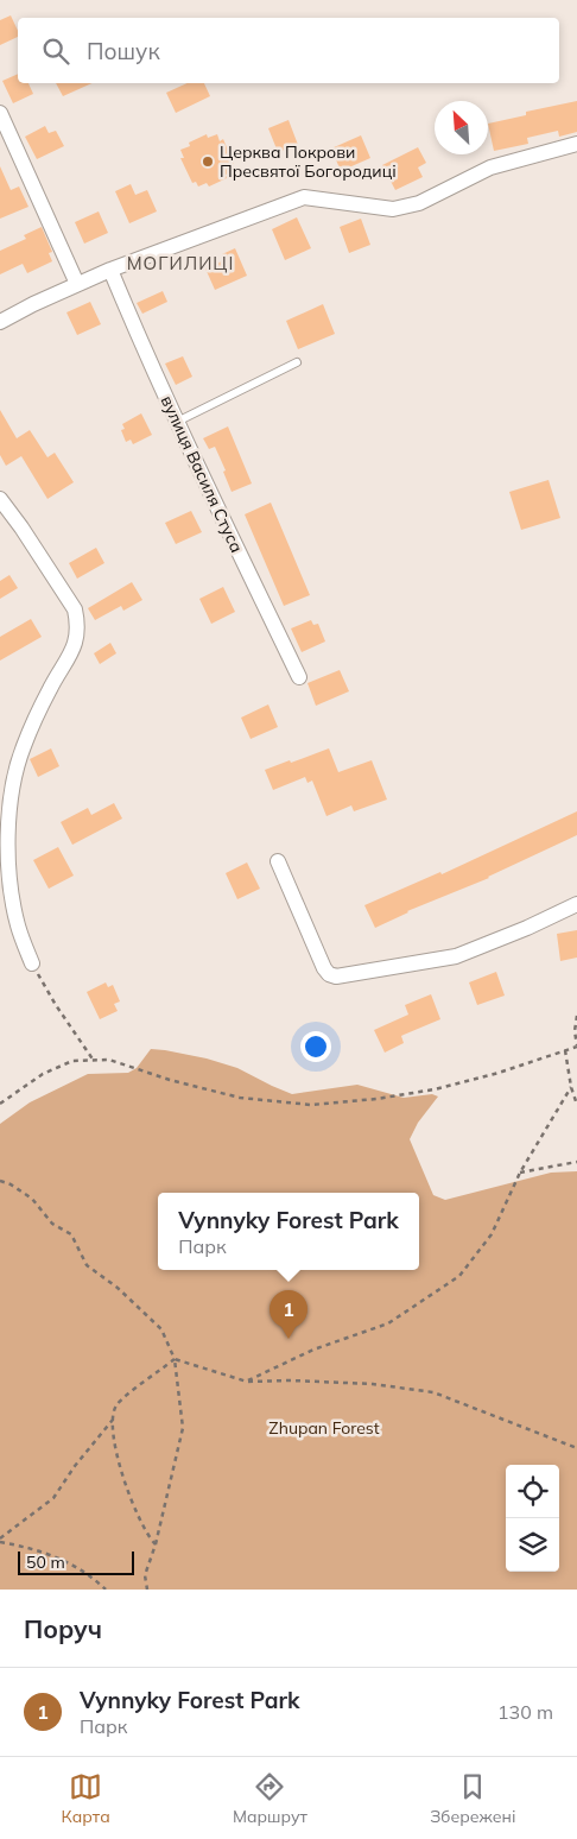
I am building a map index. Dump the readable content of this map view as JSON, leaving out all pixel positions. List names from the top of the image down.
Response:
{
  "streets": {
    "street": ["вулиця Василя Стуса"]
  },
  "districts": ["МОГИЛИЦІ"],
  "parks": ["Zhupan Forest"],
  "places": ["Церква Покрови Пресвятої Богородиці"],
  "scale_bar": "50 m",
  "north": "top left",
  "page": {
    "search": "Пошук",
    "popup": ["Vynnyky Forest Park", "Парк"],
    "pins": "1",
    "scale": "50 m",
    "heading": "Поруч",
    "list": [
      {
        "mark": "1",
        "name": "Vynnyky Forest Park",
        "note": "Парк",
        "value": "130 m"
      }
    ],
    "nav": ["Карта", "Маршрут", "Збережені"]
  }
}
